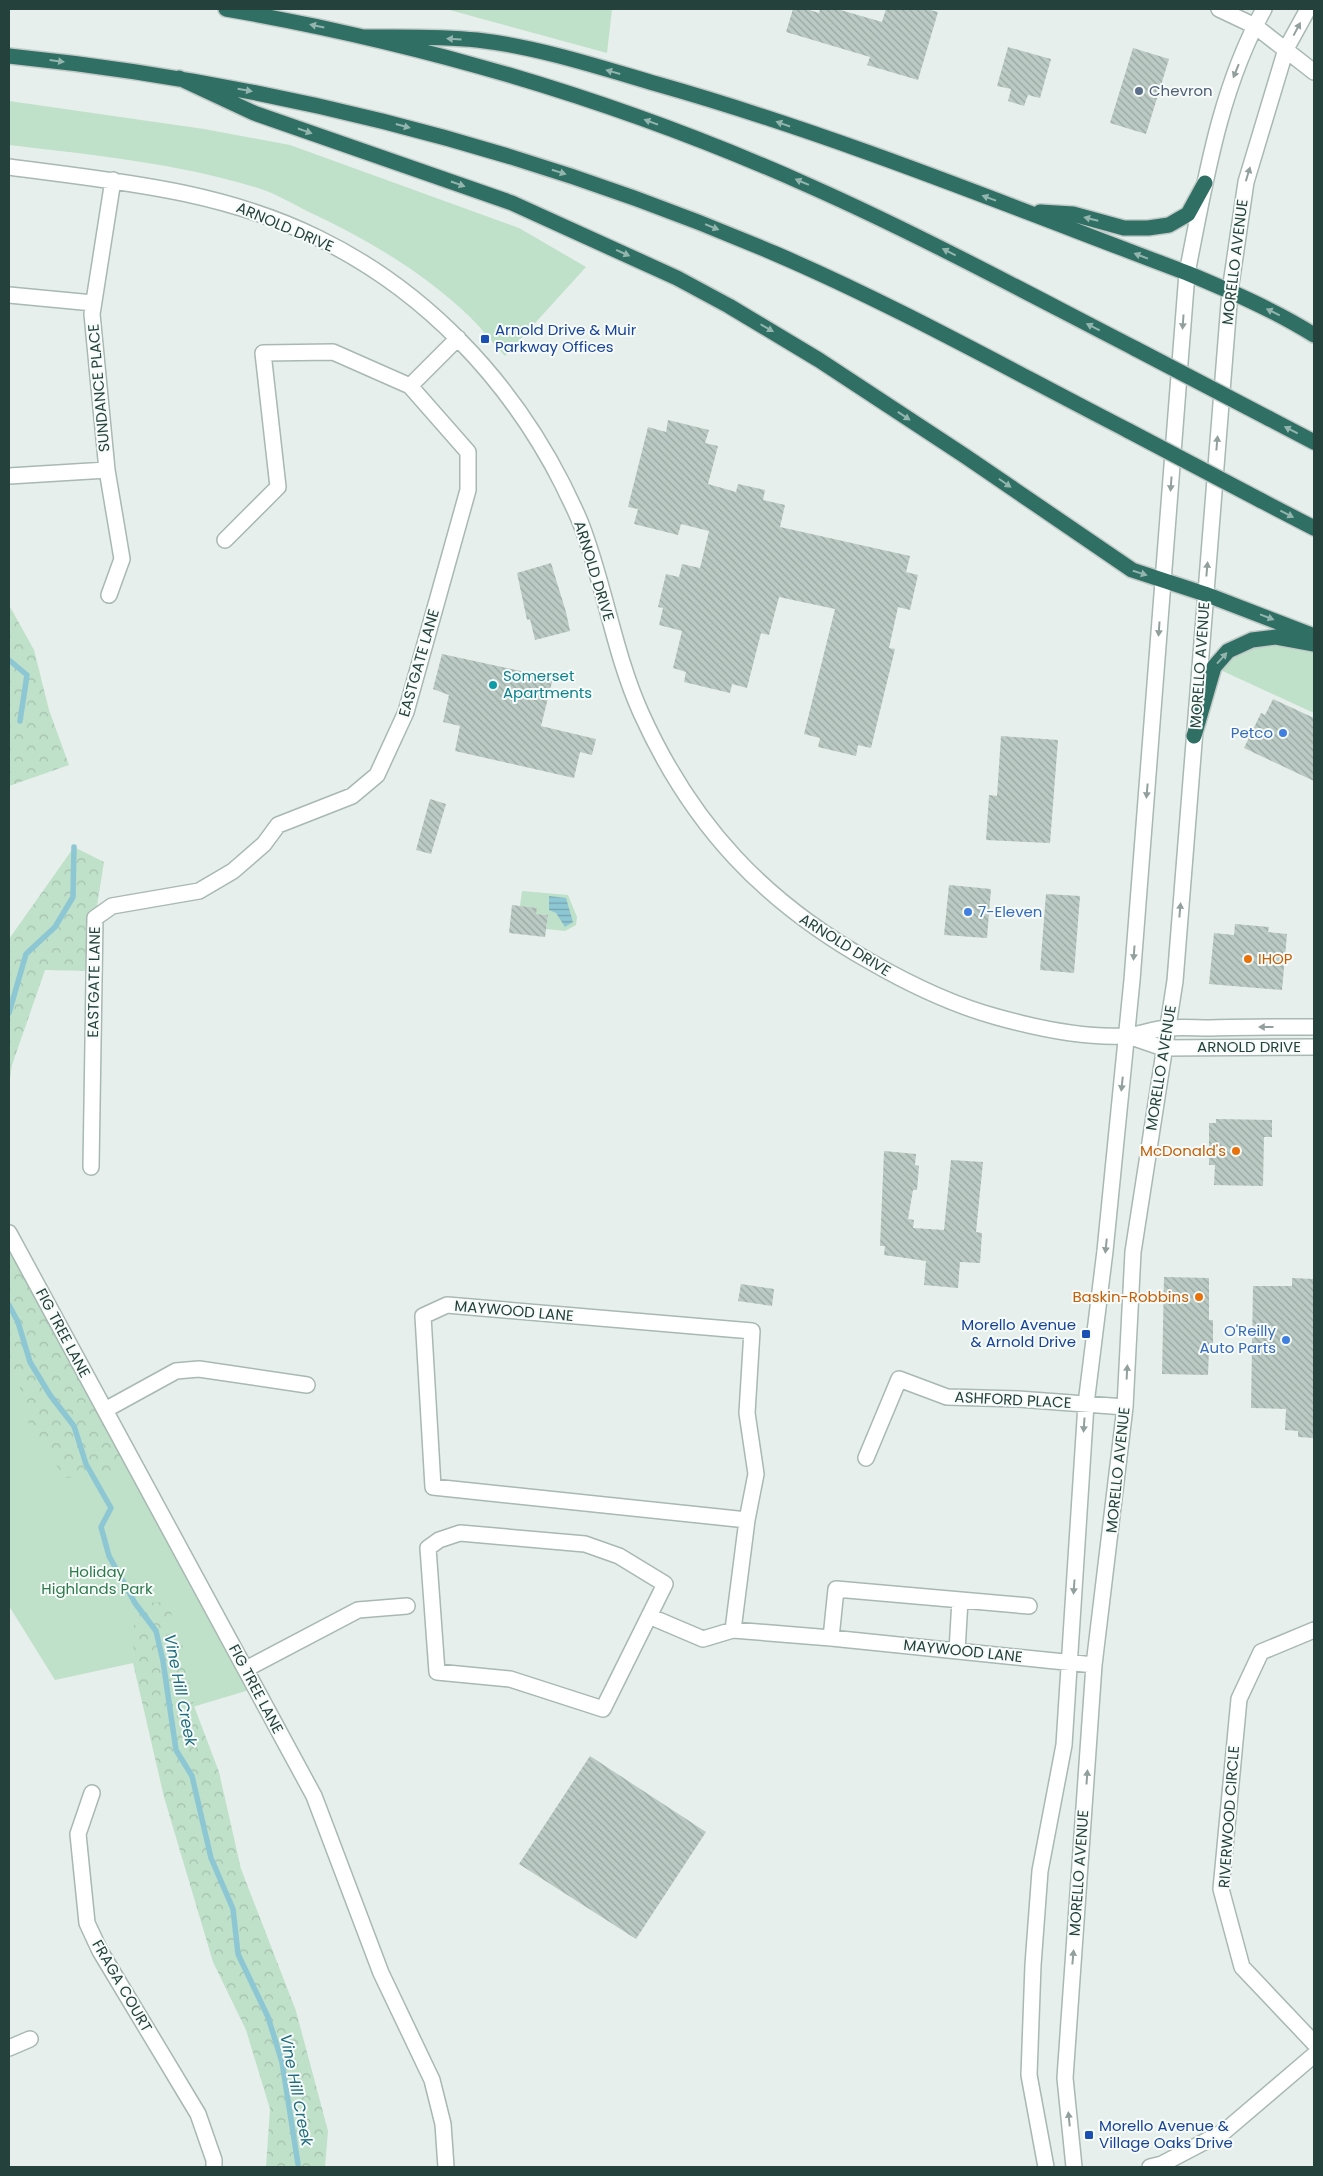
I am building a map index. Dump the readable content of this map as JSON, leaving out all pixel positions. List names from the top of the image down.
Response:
{
  "streets": {
    "street": [
      "ARNOLD DRIVE",
      "MORELLO AVENUE",
      "SUNDANCE PLACE",
      "EASTGATE LANE",
      "MAYWOOD LANE",
      "FIG TREE LANE",
      "ASHFORD PLACE",
      "RIVERWOOD CIRCLE",
      "FRAGA COURT"
    ]
  },
  "crossings": [
    ["ARNOLD DRIVE", "MORELLO AVENUE"],
    ["ARNOLD DRIVE", "SUNDANCE PLACE"],
    ["MORELLO AVENUE", "MAYWOOD LANE"],
    ["MORELLO AVENUE", "ASHFORD PLACE"]
  ],
  "water": ["Vine Hill Creek"],
  "parks": ["Holiday Highlands Park"],
  "places": {
    "other": [
      "Chevron",
      "Somerset Apartments",
      "Petco",
      "7-Eleven",
      "IHOP",
      "McDonald's",
      "Baskin-Robbins",
      "O'Reilly Auto Parts"
    ],
    "transit": ["Arnold Drive & Muir Parkway Offices", "Morello Avenue & Arnold Drive", "Morello Avenue & Village Oaks Drive"]
  }
}
